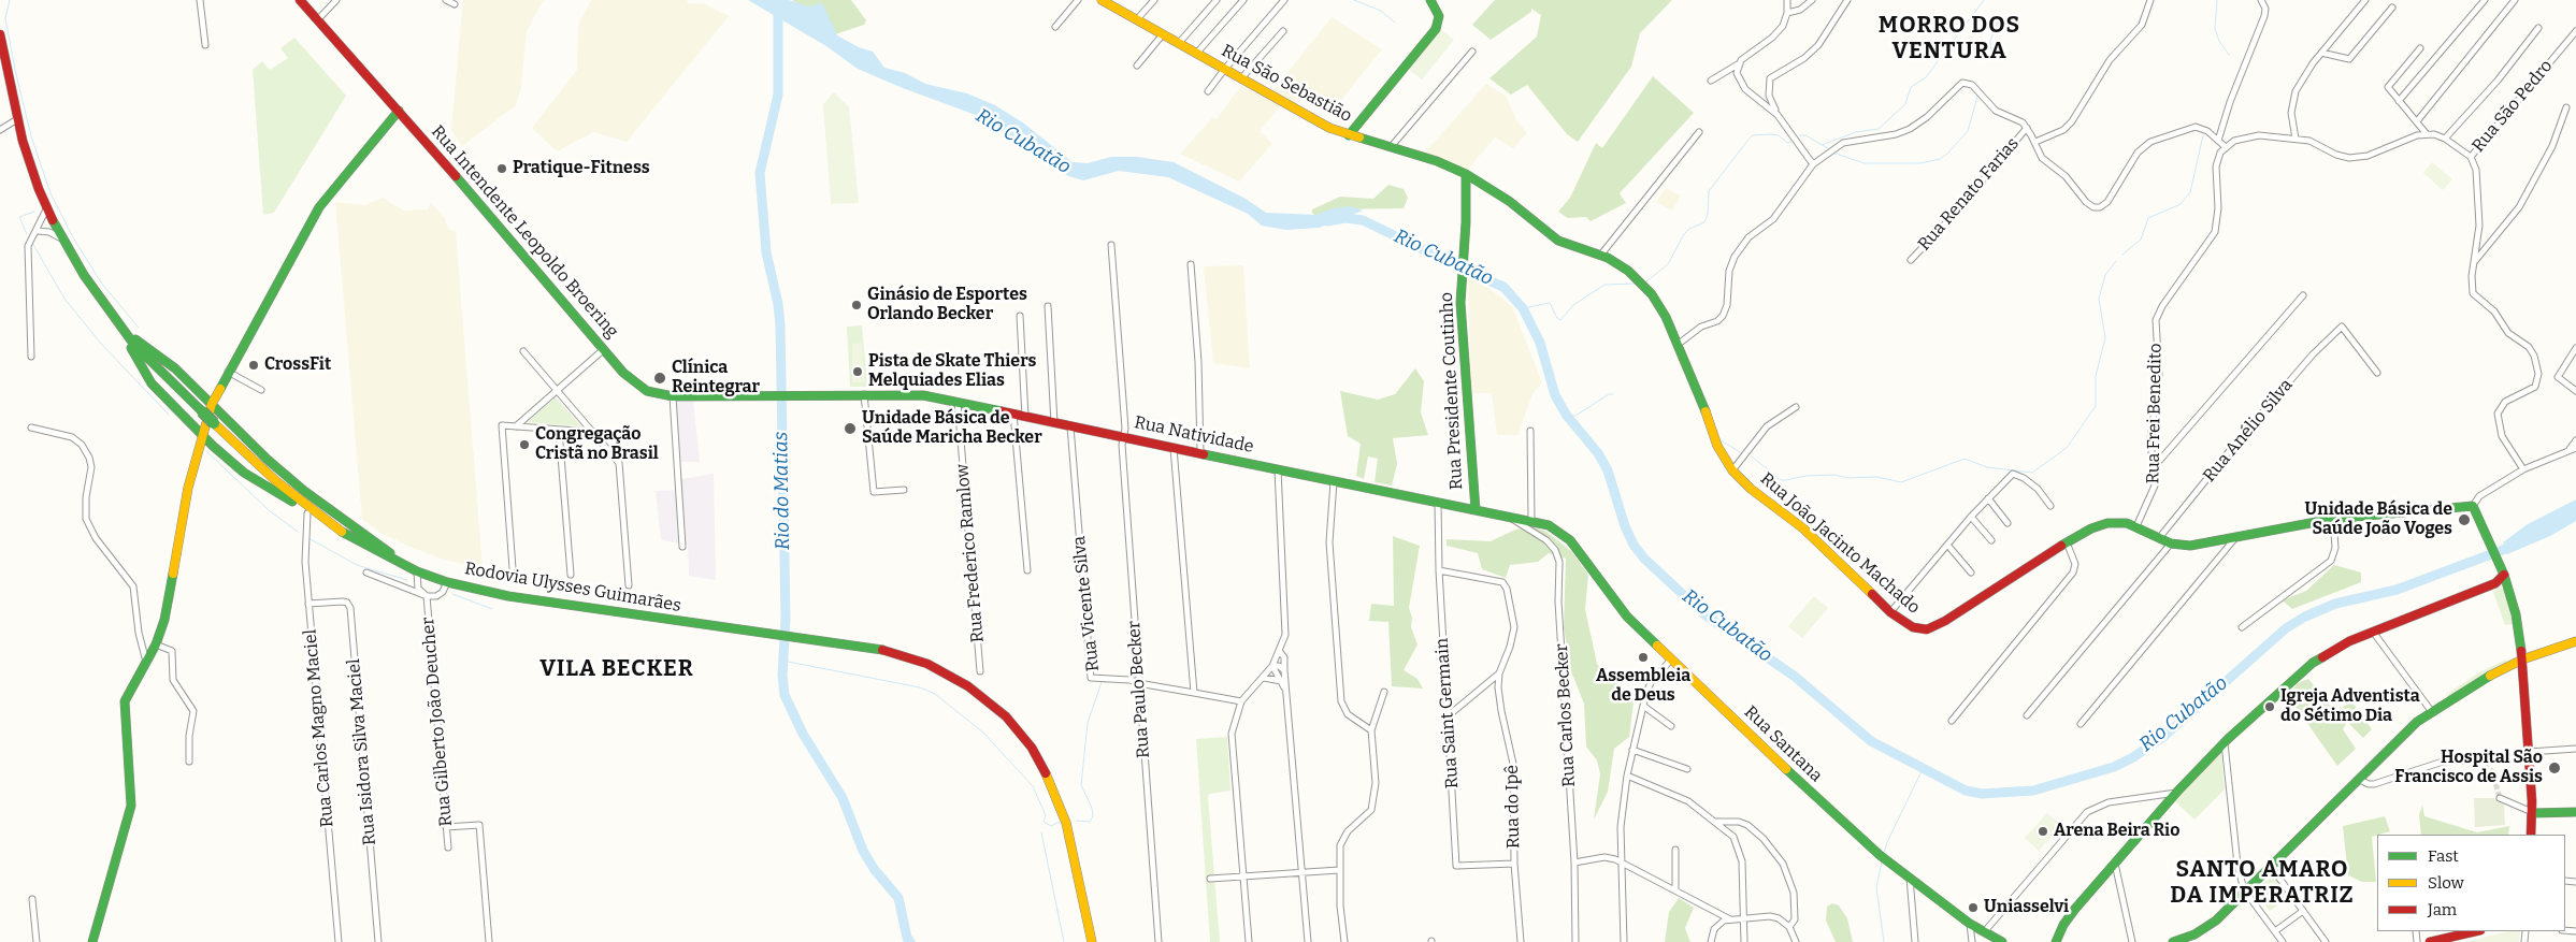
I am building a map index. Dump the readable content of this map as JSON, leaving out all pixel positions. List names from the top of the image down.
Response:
{
  "streets": {
    "main road": [
      "Rua São Sebastião",
      "Rua Intendente Leopoldo Broering",
      "Rua Presidente Coutinho",
      "Rua Natividade",
      "Rua João Jacinto Machado",
      "Rodovia Ulysses Guimarães",
      "Rua Santana"
    ],
    "street": [
      "Rua São Pedro",
      "Rua Renato Farias",
      "Rua Frei Benedito",
      "Rua Anélio Silva",
      "Rua Frederico Ramlow",
      "Rua Vicente Silva",
      "Rua Paulo Becker",
      "Rua Saint Germain",
      "Rua Carlos Becker",
      "Rua Gilberto João Deucher",
      "Rua Carlos Magno Maciel",
      "Rua Isidora Silva Maciel",
      "Rua do Ipê"
    ]
  },
  "crossings": [
    ["Rua São Sebastião", "Rua Presidente Coutinho"],
    ["Rua São Sebastião", "Rua João Jacinto Machado"],
    ["Rua Intendente Leopoldo Broering", "Rua Natividade"],
    ["Rua Presidente Coutinho", "Rua Natividade"],
    ["Rua Presidente Coutinho", "Rua João Jacinto Machado"],
    ["Rua Frei Benedito", "Rua João Jacinto Machado"],
    ["Rua Anélio Silva", "Rua João Jacinto Machado"],
    ["Rua Natividade", "Rua Frederico Ramlow"],
    ["Rua Natividade", "Rua Vicente Silva"],
    ["Rua Natividade", "Rua Paulo Becker"],
    ["Rua Natividade", "Rua Saint Germain"],
    ["Rua Natividade", "Rua Carlos Becker"],
    ["Rua Natividade", "Rua Santana"],
    ["Rodovia Ulysses Guimarães", "Rua Gilberto João Deucher"],
    ["Rua Vicente Silva", "Rua Paulo Becker"],
    ["Rua Saint Germain", "Rua do Ipê"],
    ["Rua Carlos Magno Maciel", "Rua Isidora Silva Maciel"]
  ],
  "districts": ["MORRO DOS VENTURA", "VILA BECKER", "SANTO AMARO DA IMPERATRIZ"],
  "water": ["Rio Cubatão", "Rio do Matias"],
  "places": [
    "Pratique-Fitness",
    "Ginásio de Esportes Orlando Becker",
    "CrossFit",
    "Pista de Skate Thiers Melquiades Elias",
    "Clínica Reintegrar",
    "Unidade Básica de Saúde Maricha Becker",
    "Congregação Cristã no Brasil",
    "Unidade Básica de Saúde João Voges",
    "Assembleia de Deus",
    "Igreja Adventista do Sétimo Dia",
    "Hospital São Francisco de Assis",
    "Arena Beira Rio",
    "Uniasselvi"
  ],
  "legend": ["Fast", "Slow", "Jam"]
}
